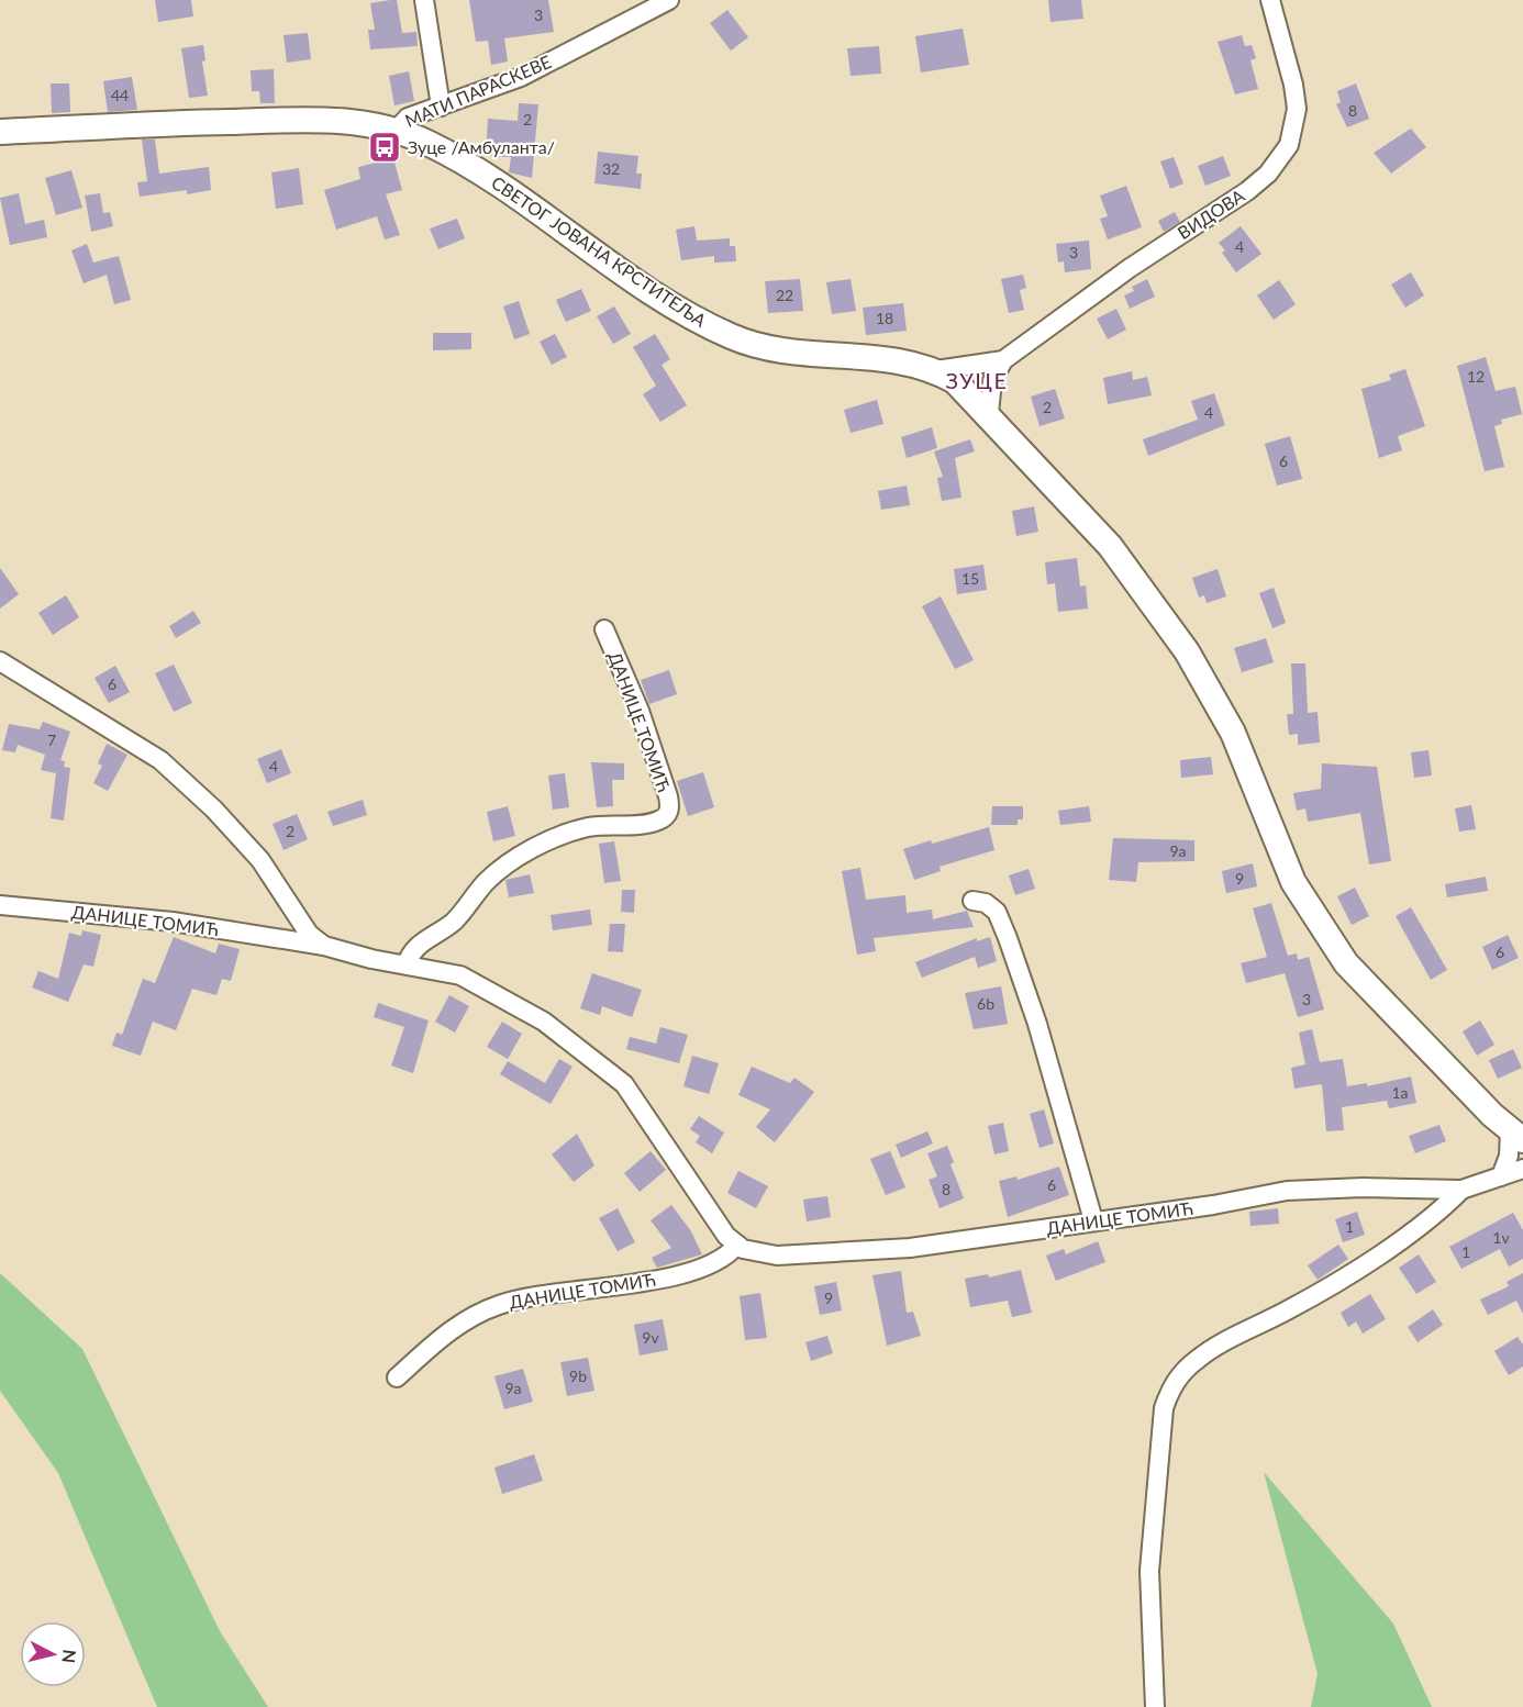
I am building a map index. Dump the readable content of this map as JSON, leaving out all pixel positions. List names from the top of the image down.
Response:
{
  "streets": {
    "street": [
      "МАТИ ПАРАСКЕВЕ",
      "ВИДОВА",
      "СВЕТОГ ЈОВАНА КРСТИТЕЉА",
      "ДАНИЦЕ ТОМИЋ"
    ]
  },
  "crossings": [
    ["МАТИ ПАРАСКЕВЕ", "СВЕТОГ ЈОВАНА КРСТИТЕЉА"],
    ["ВИДОВА", "СВЕТОГ ЈОВАНА КРСТИТЕЉА"]
  ],
  "districts": ["ЗУЦЕ"],
  "places": {
    "bus stop": ["Зуце /Амбуланта/"]
  },
  "house_numbers": [
    "3",
    "44",
    "8",
    "2",
    "32",
    "4",
    "3",
    "22",
    "18",
    "12",
    "2",
    "4",
    "6",
    "15",
    "6",
    "7",
    "4",
    "2",
    "9a",
    "9",
    "6",
    "3",
    "6b",
    "1a",
    "6",
    "8",
    "1",
    "1v",
    "1",
    "9",
    "9v",
    "9b",
    "9a"
  ],
  "north": "right"
}
